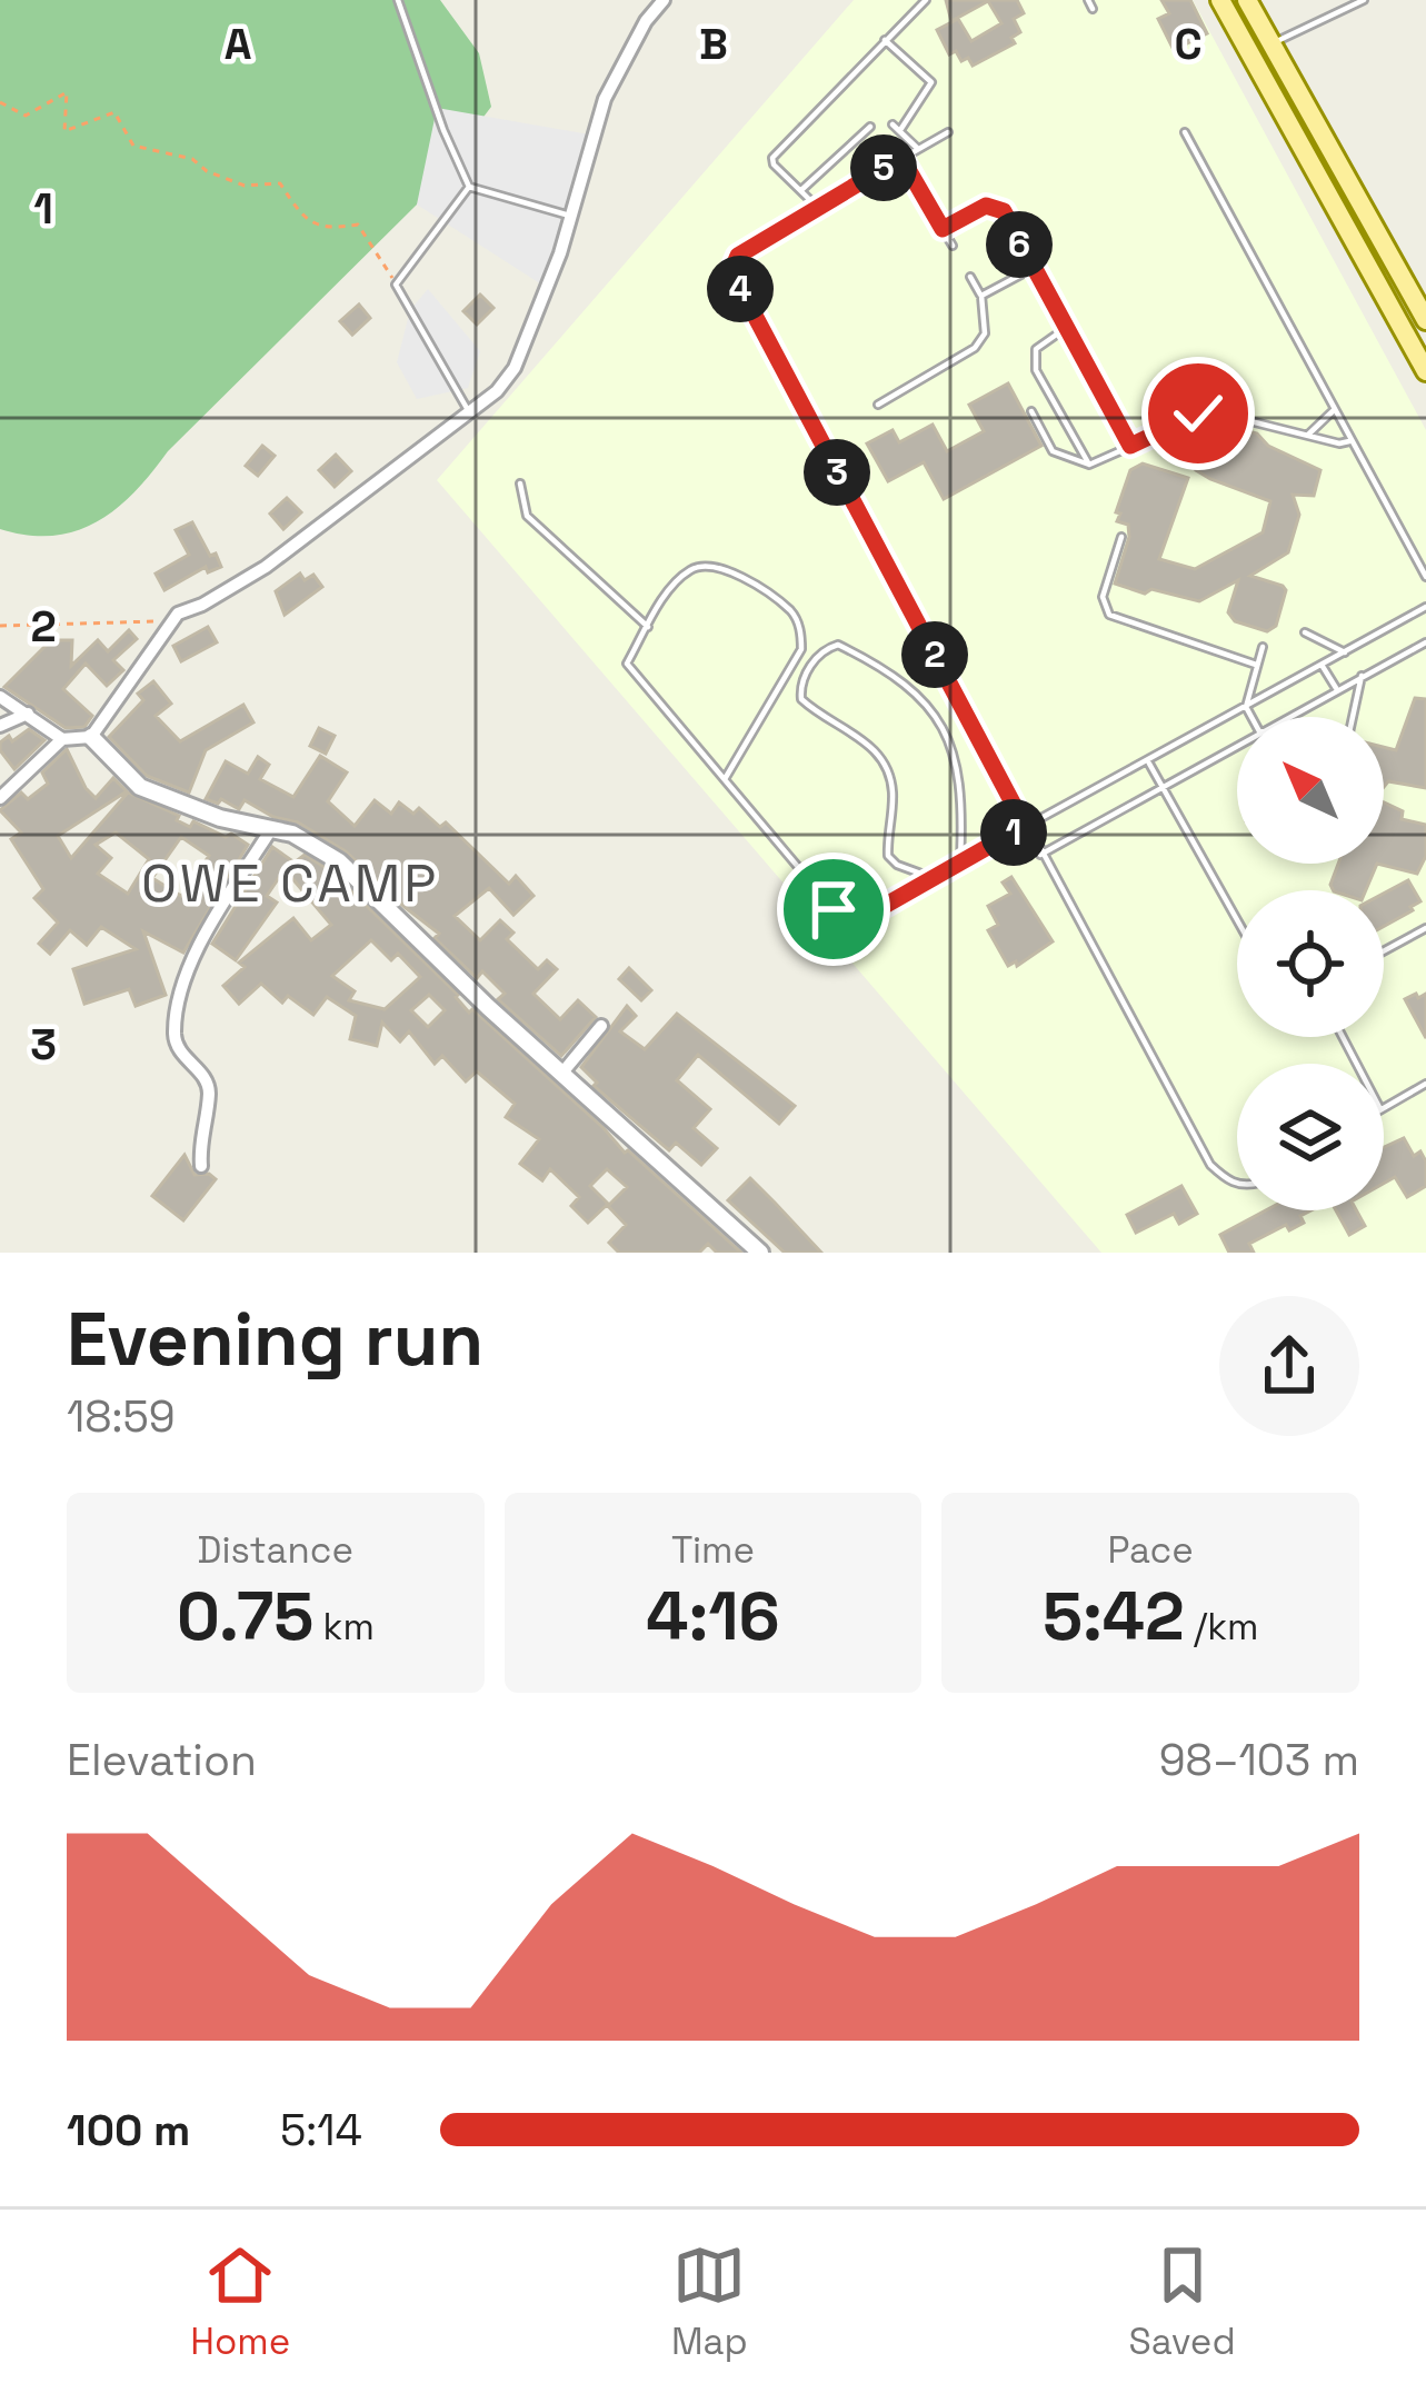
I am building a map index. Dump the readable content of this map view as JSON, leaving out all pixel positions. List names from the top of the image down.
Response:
{
  "districts": ["OWE CAMP"],
  "north": "top left",
  "page": {
    "pins": [
      "5",
      "6",
      "4",
      "3",
      "2",
      "1"
    ],
    "heading": ["Evening run", "18:59"],
    "stats": [
      ["Distance", "0.75 km"],
      ["Time", "4:16"],
      ["Pace", "5:42 /km"]
    ],
    "chart": ["Elevation", "98–103 m"],
    "list": [
      {
        "name": "100 m",
        "note": "5:14"
      }
    ],
    "tabs": ["Home", "Map", "Saved"]
  },
  "grid": {
    "columns": ["A", "B", "C"],
    "rows": ["1", "2", "3"]
  }
}
